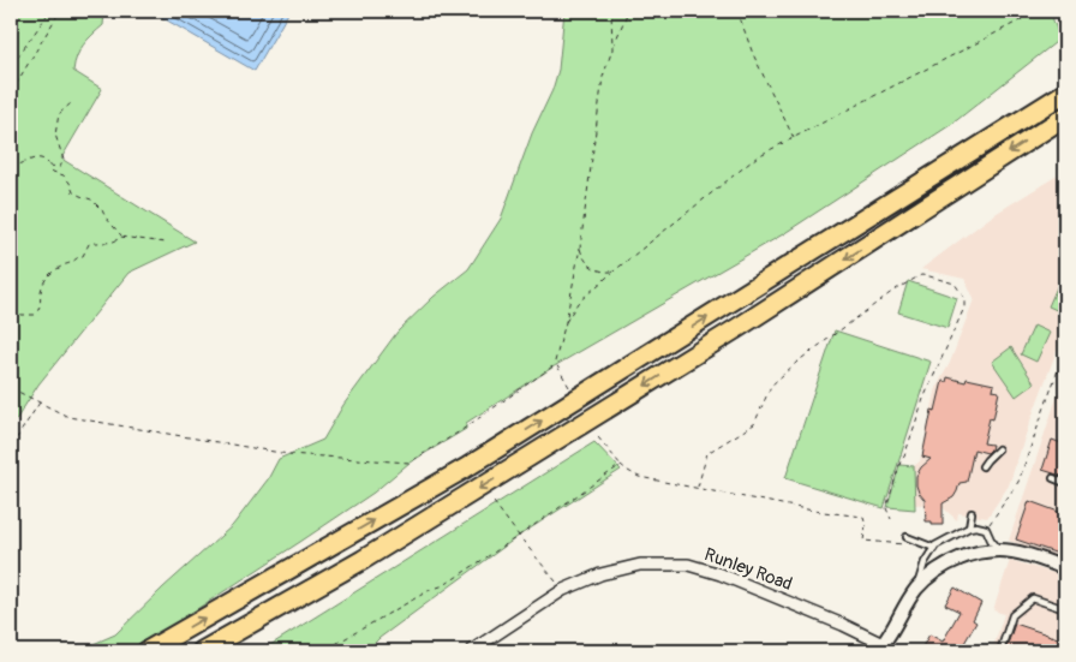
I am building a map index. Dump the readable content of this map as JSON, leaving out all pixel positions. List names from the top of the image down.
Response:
{
  "streets": {
    "street": ["Runley Road"]
  }
}
